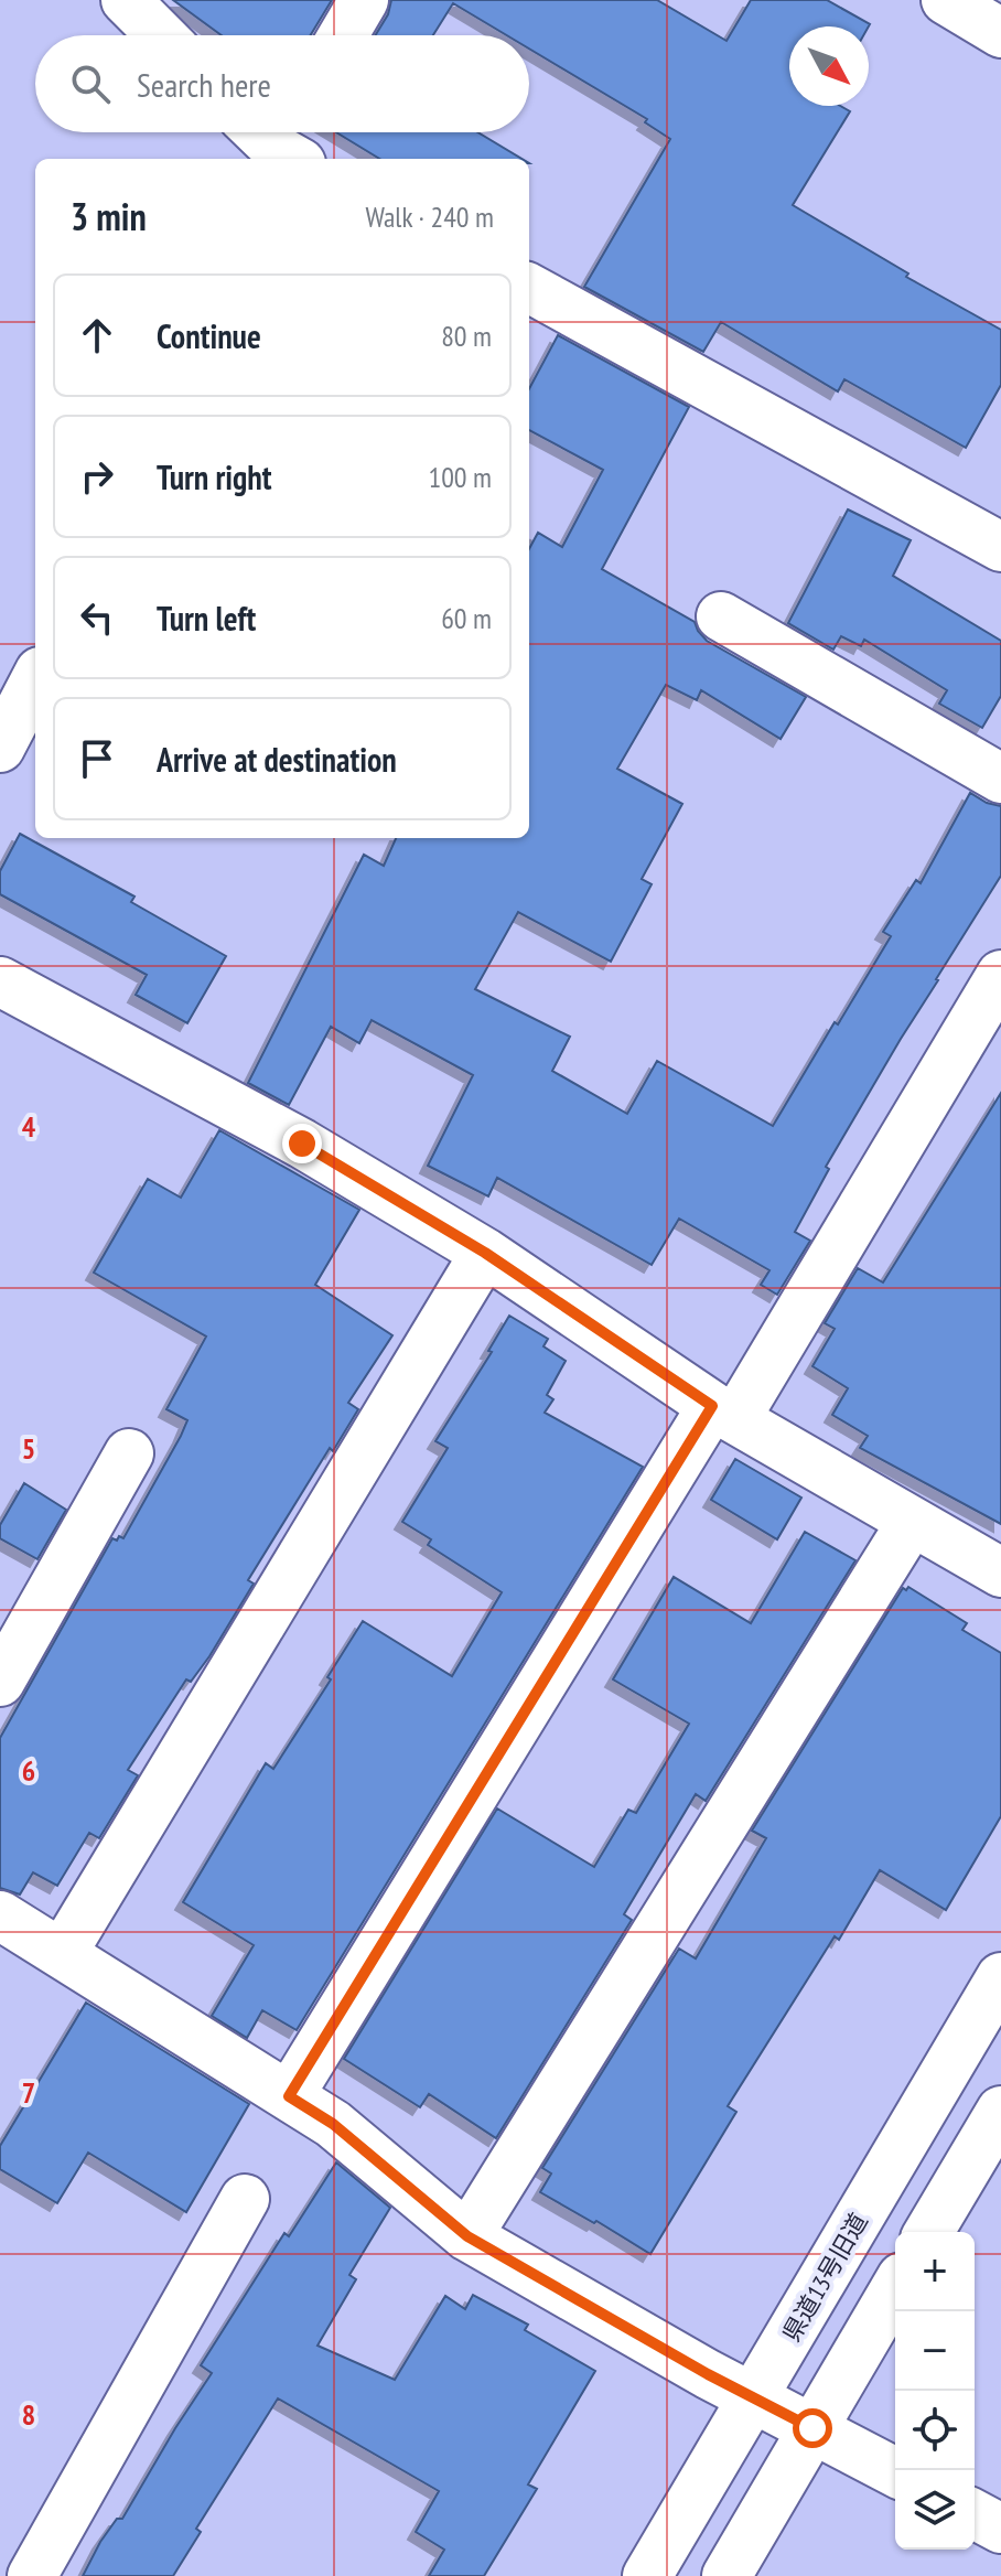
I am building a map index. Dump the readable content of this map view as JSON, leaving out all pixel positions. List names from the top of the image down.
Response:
{
  "streets": {
    "street": ["県道13号旧道"]
  },
  "north": "bottom right",
  "page": {
    "search": "Search here",
    "heading": ["3 min", "Walk · 240 m"],
    "list": [
      ["Continue", "80 m"],
      ["Turn right", "100 m"],
      ["Turn left", "60 m"],
      "Arrive at destination"
    ],
    "map_buttons": ["+", "−"]
  },
  "grid": {
    "rows": [
      "4",
      "5",
      "6",
      "7",
      "8"
    ]
  }
}
